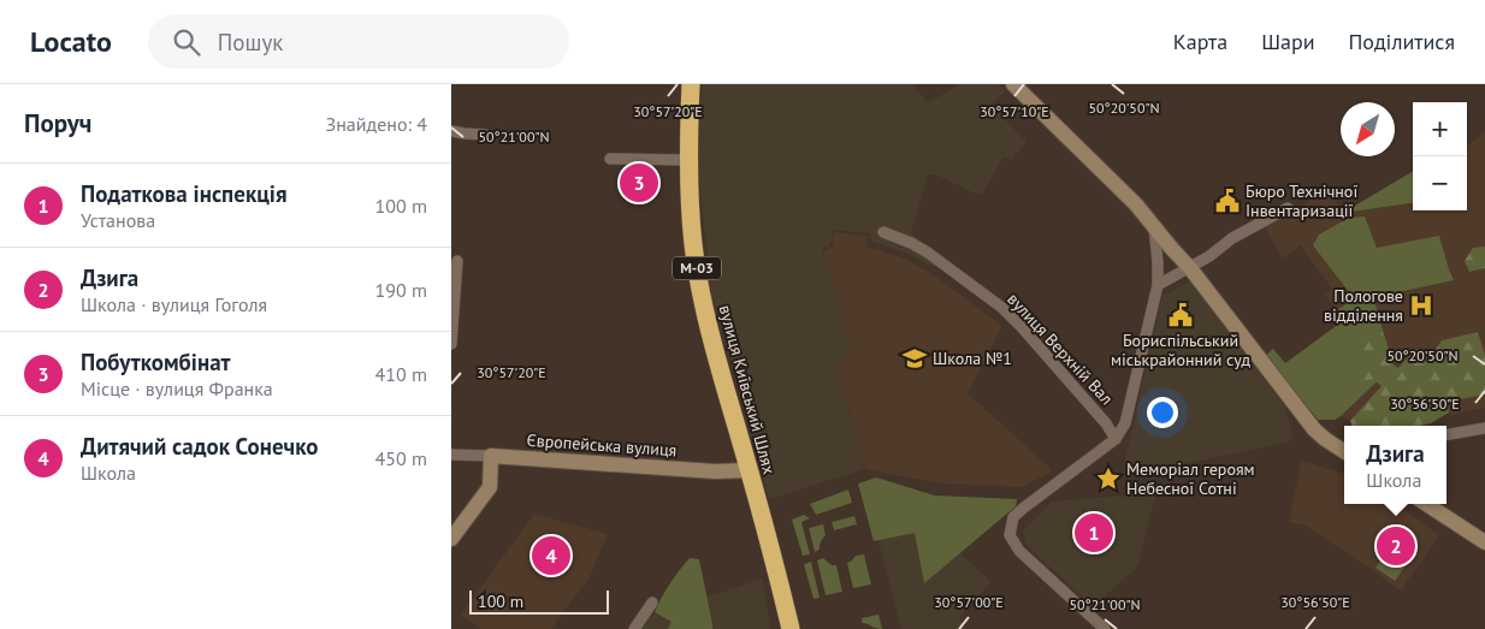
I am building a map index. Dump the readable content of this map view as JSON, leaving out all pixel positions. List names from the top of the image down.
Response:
{
  "streets": {
    "highway": ["М-03", "вулиця Київський Шлях"],
    "street": ["вулиця Верхній Вал", "Європейська вулиця"]
  },
  "crossings": [
    ["вулиця Київський Шлях", "Європейська вулиця"]
  ],
  "places": {
    "public building": ["Бюро Технічної Інвентаризації", "Бориспільський міськрайонний суд"],
    "hospital": ["Пологове відділення"],
    "school or university": ["Школа №1"],
    "place": ["Меморіал героям Небесної Сотні"]
  },
  "scale_bar": "100 m",
  "north": "bottom left",
  "page": {
    "header": "Locato",
    "search": "Пошук",
    "nav": ["Карта", "Шари", "Поділитися"],
    "heading": ["Поруч", "Знайдено: 4"],
    "map_buttons": ["+", "−"],
    "pins": [
      "3",
      "1",
      "2",
      "4"
    ],
    "list": [
      {
        "mark": "1",
        "name": "Податкова інспекція",
        "note": "Установа",
        "value": "100 m"
      },
      {
        "mark": "2",
        "name": "Дзига",
        "note": "Школа · вулиця Гоголя",
        "value": "190 m"
      },
      {
        "mark": "3",
        "name": "Побуткомбінат",
        "note": "Місце · вулиця Франка",
        "value": "410 m"
      },
      {
        "mark": "4",
        "name": "Дитячий садок Сонечко",
        "note": "Школа",
        "value": "450 m"
      }
    ],
    "popup": ["Дзига", "Школа"],
    "scale": "100 m"
  },
  "coordinates": [
    "50°20'50\"N",
    "30°57'20\"E",
    "30°57'10\"E",
    "50°21'00\"N",
    "30°56'50\"E",
    "30°57'00\"E"
  ]
}
